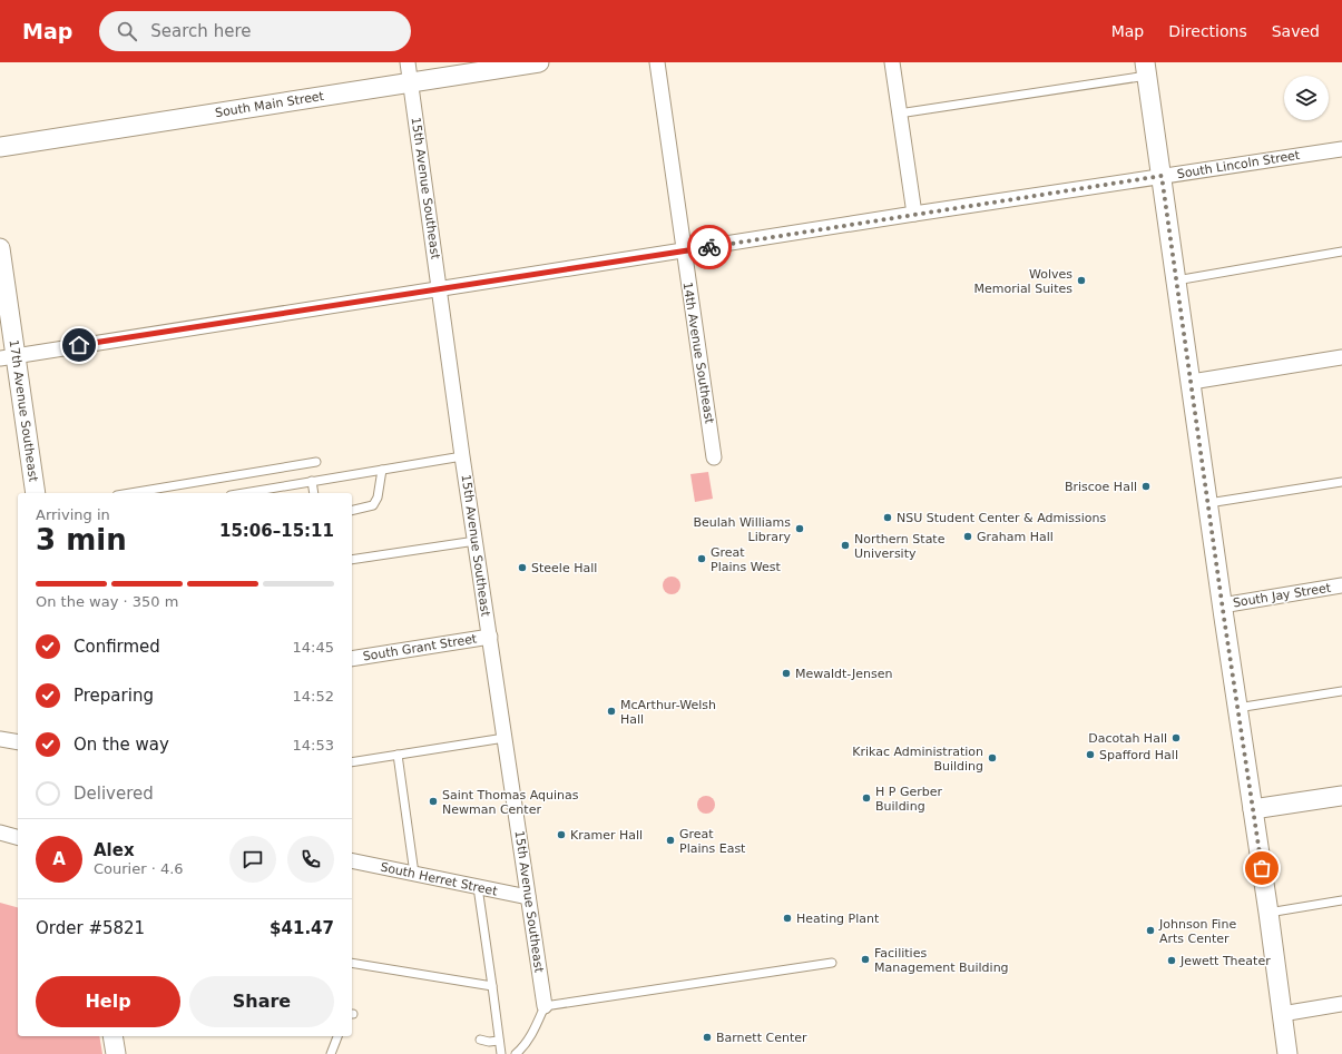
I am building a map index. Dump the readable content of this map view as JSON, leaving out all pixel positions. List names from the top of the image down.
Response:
{
  "streets": {
    "street": [
      "South Main Street",
      "South Lincoln Street",
      "15th Avenue Southeast",
      "14th Avenue Southeast",
      "17th Avenue Southeast",
      "South Jay Street",
      "South Grant Street",
      "South Herret Street"
    ]
  },
  "crossings": [
    ["South Main Street", "15th Avenue Southeast"],
    ["South Lincoln Street", "15th Avenue Southeast"],
    ["South Lincoln Street", "14th Avenue Southeast"],
    ["South Lincoln Street", "17th Avenue Southeast"],
    ["15th Avenue Southeast", "South Grant Street"],
    ["15th Avenue Southeast", "South Herret Street"]
  ],
  "places": [
    "Wolves Memorial Suites",
    "Briscoe Hall",
    "NSU Student Center & Admissions",
    "Beulah Williams Library",
    "Graham Hall",
    "Northern State University",
    "Great Plains West",
    "Steele Hall",
    "Mewaldt-Jensen",
    "McArthur-Welsh Hall",
    "Dacotah Hall",
    "Spafford Hall",
    "Krikac Administration Building",
    "H P Gerber Building",
    "Saint Thomas Aquinas Newman Center",
    "Kramer Hall",
    "Great Plains East",
    "Heating Plant",
    "Johnson Fine Arts Center",
    "Facilities Management Building",
    "Jewett Theater",
    "Barnett Center"
  ],
  "page": {
    "header": "Map",
    "search": "Search here",
    "nav": ["Map", "Directions", "Saved"],
    "heading": ["3 min", "Arriving in", "15:06–15:11"],
    "panel": [
      "Alex",
      "Courier · 4.6",
      "Order #5821",
      "$41.47"
    ],
    "bar": "On the way · 350 m",
    "list": [
      ["Confirmed", "14:45"],
      ["Preparing", "14:52"],
      ["On the way", "14:53"],
      "Delivered"
    ],
    "round": "A",
    "buttons": ["Help", "Share"]
  }
}
